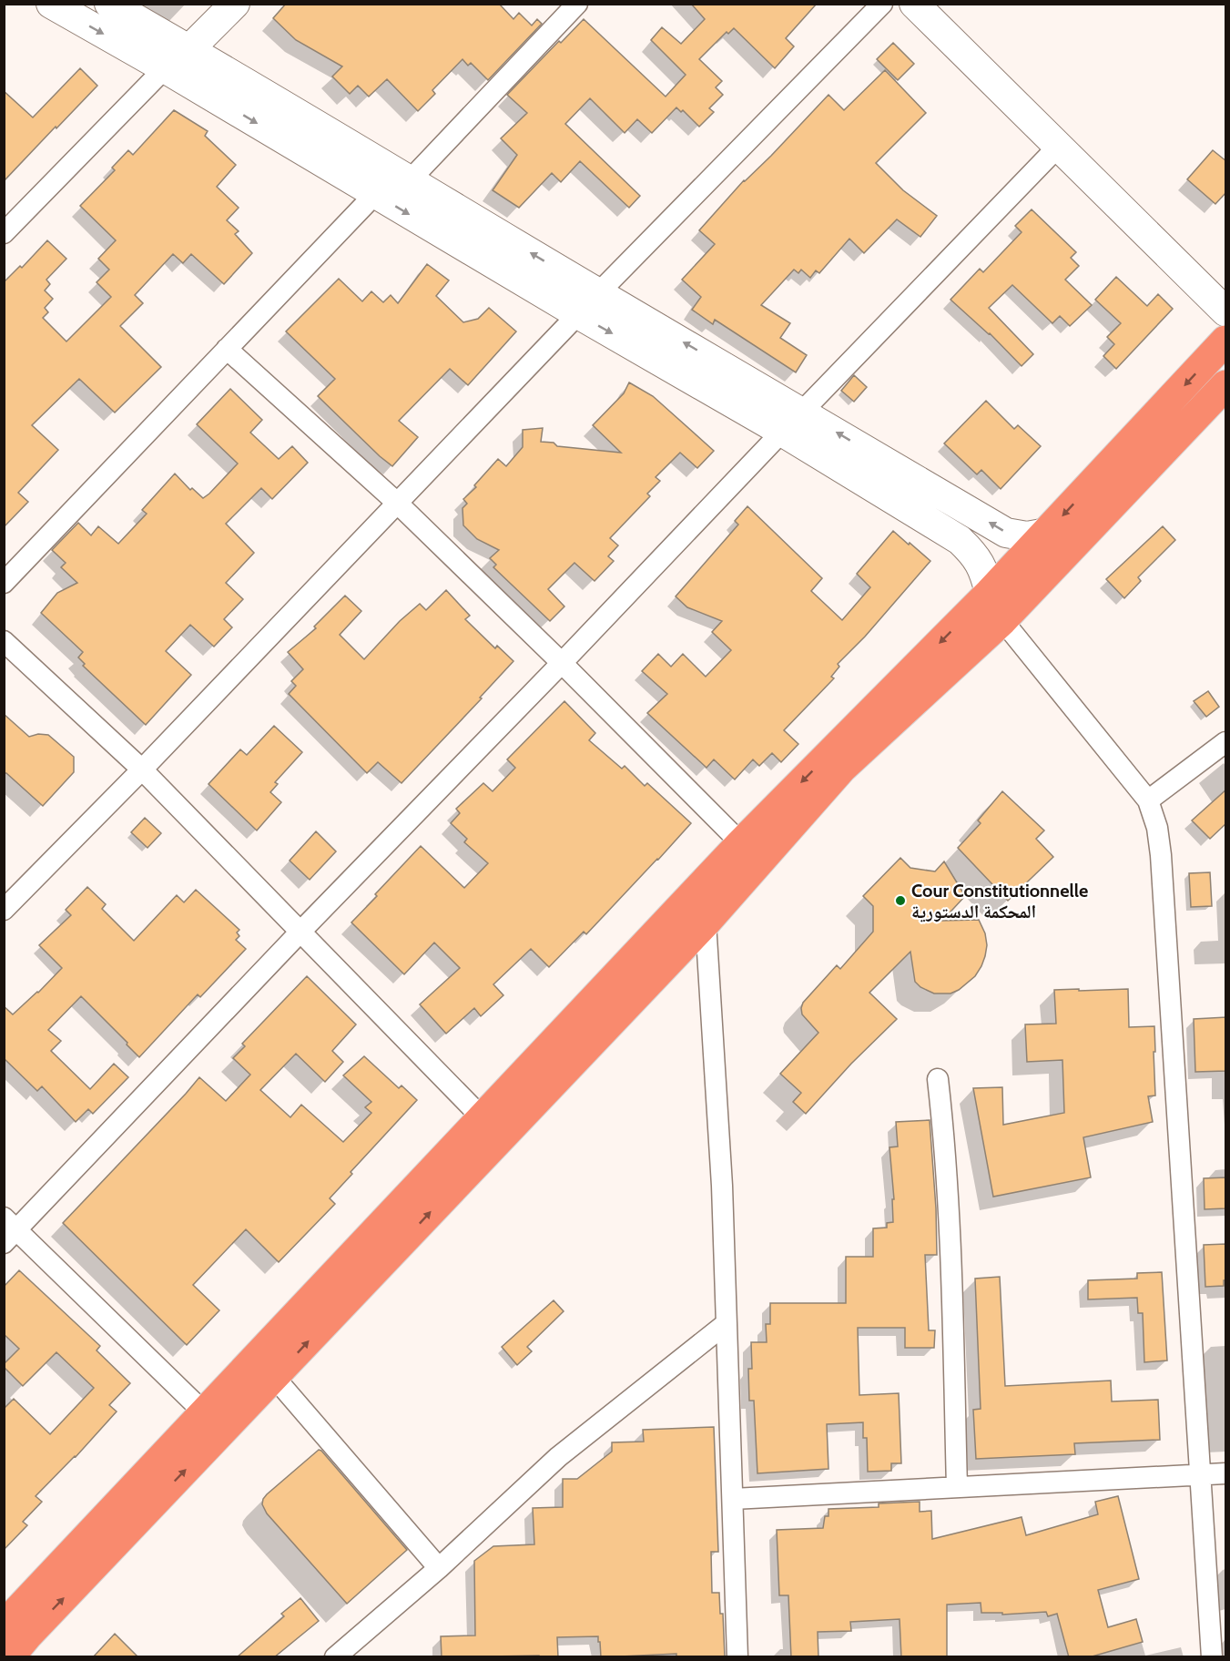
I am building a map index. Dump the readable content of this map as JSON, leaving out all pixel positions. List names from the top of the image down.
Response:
{
  "places": ["Cour Constitutionnelle المحكمة الدستورية"]
}
